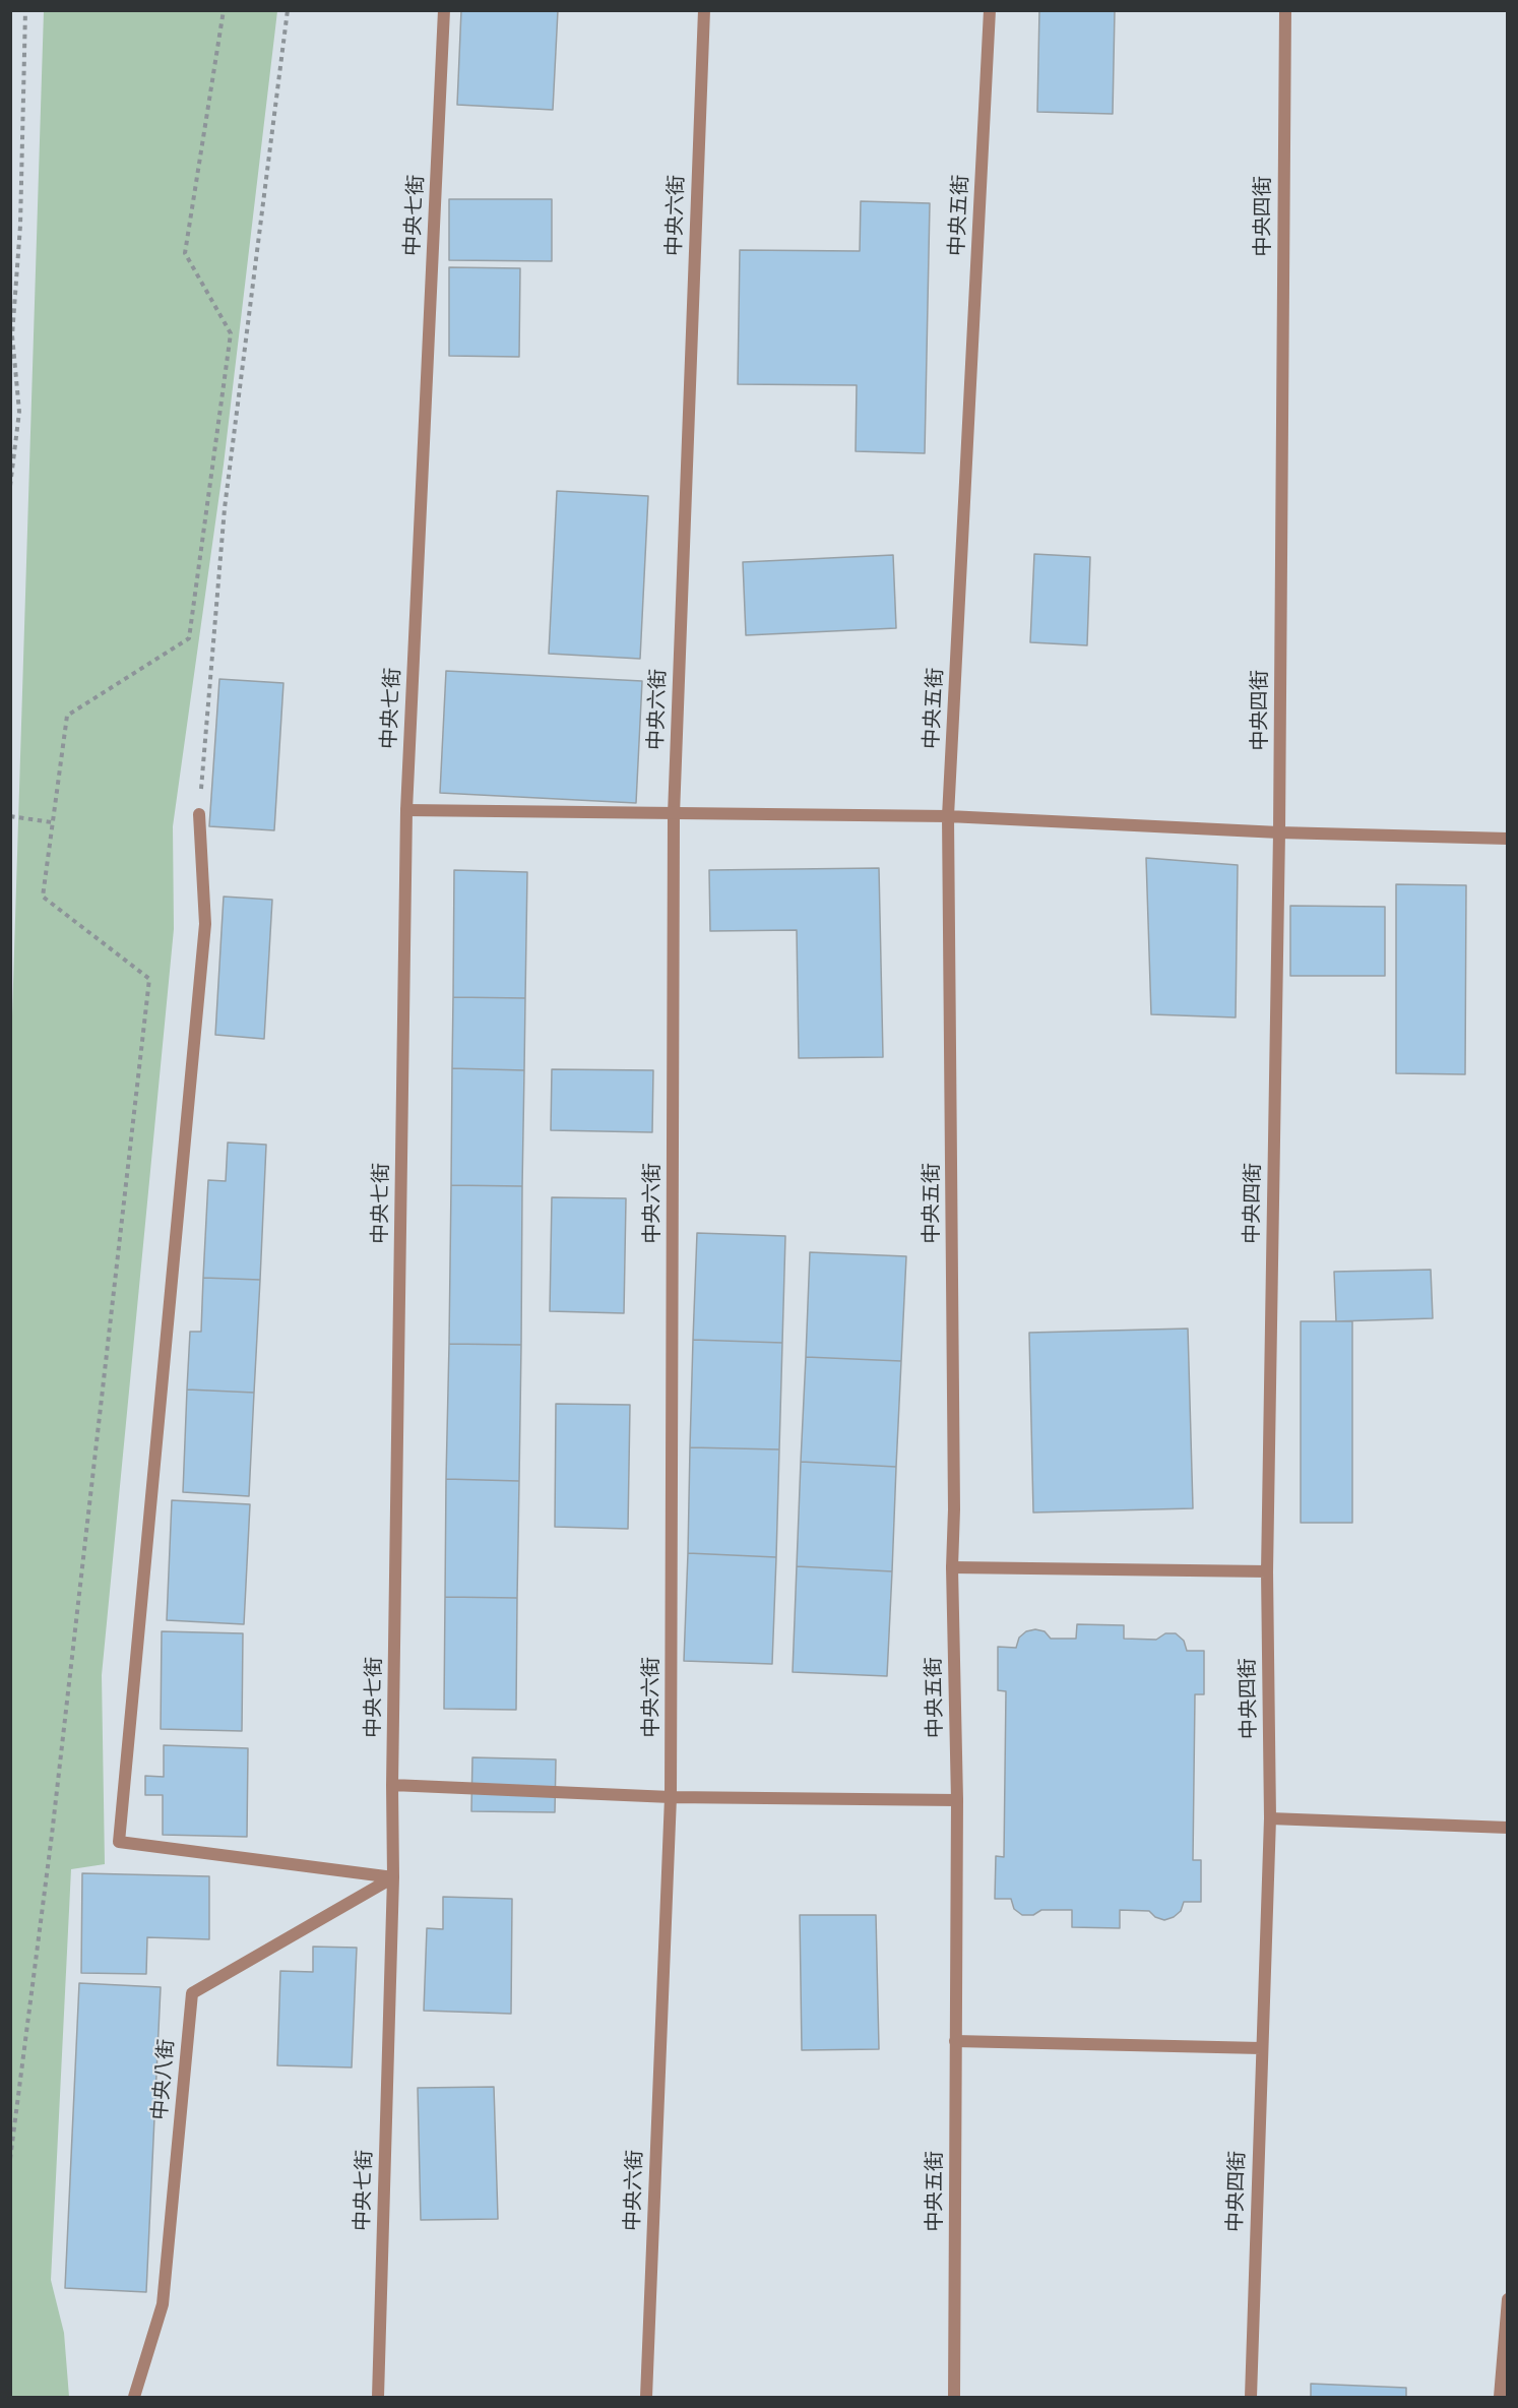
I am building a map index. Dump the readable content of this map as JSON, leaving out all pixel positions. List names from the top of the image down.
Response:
{
  "streets": {
    "street": [
      "中央七街",
      "中央六街",
      "中央五街",
      "中央四街",
      "中央八街"
    ]
  },
  "crossings": [
    ["中央七街", "中央八街"]
  ]
}
